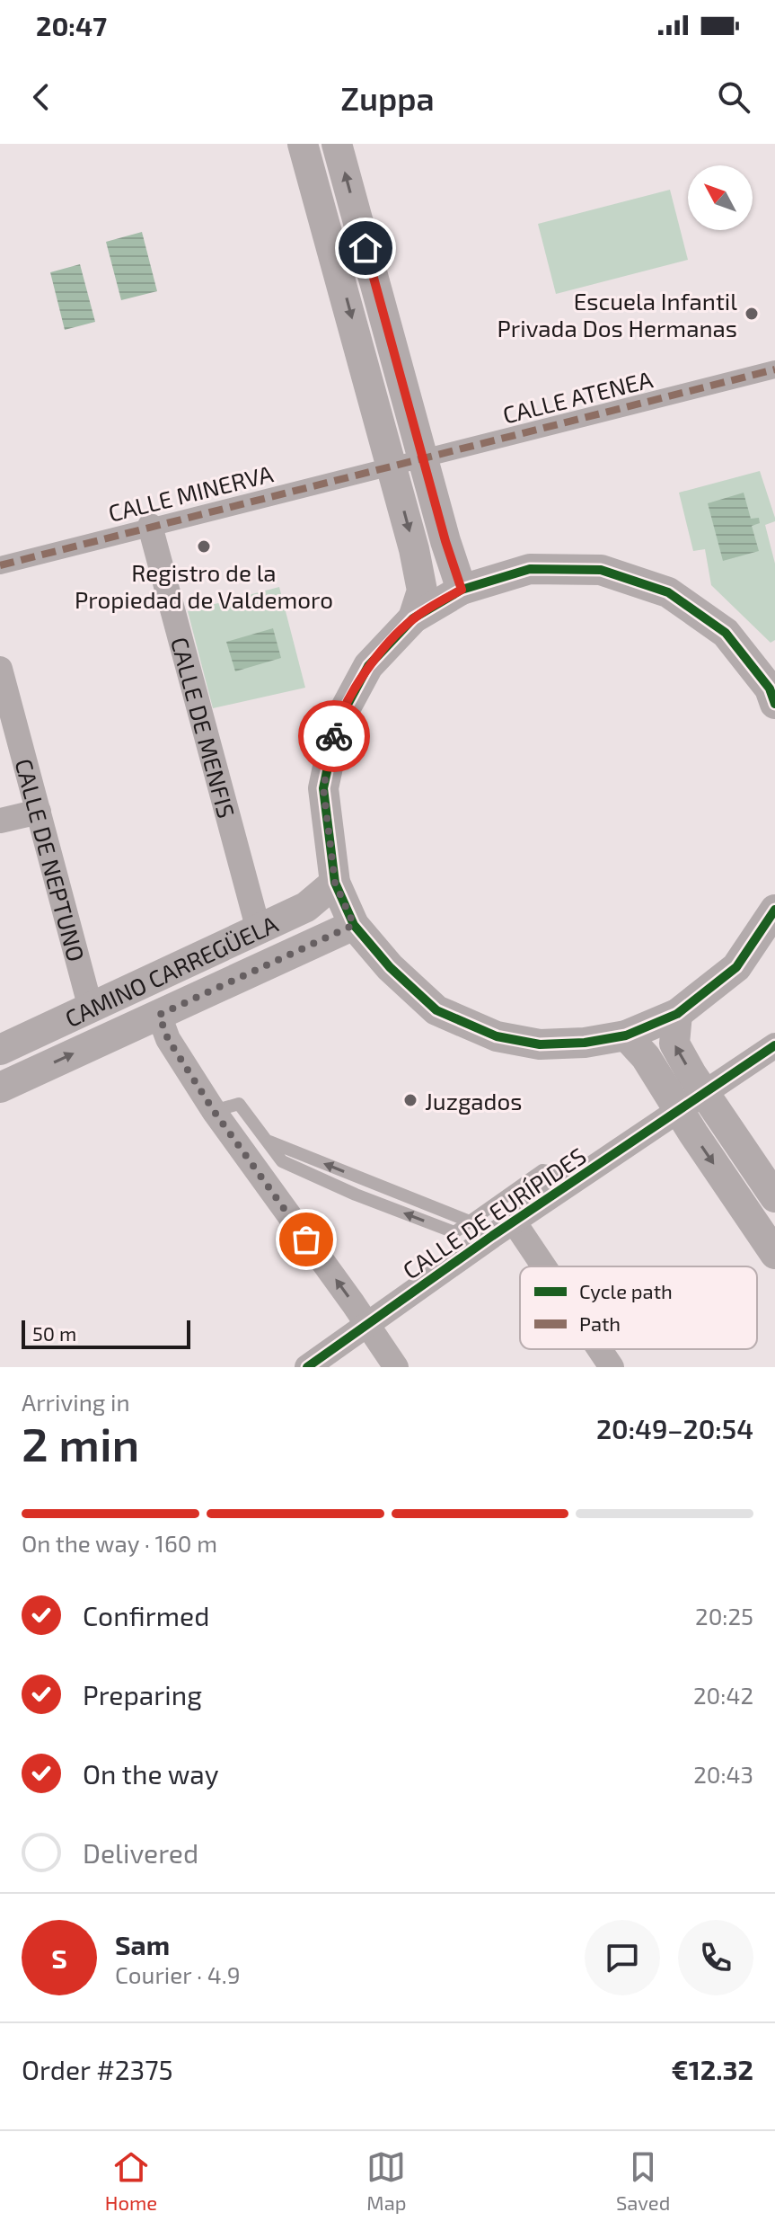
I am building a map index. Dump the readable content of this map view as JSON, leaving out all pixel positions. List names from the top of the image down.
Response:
{
  "streets": {
    "street": [
      "CALLE ATENEA",
      "CALLE MINERVA",
      "CALLE DE MENFIS",
      "CALLE DE NEPTUNO",
      "CAMINO CARREGÜELA",
      "CALLE DE EURÍPIDES"
    ]
  },
  "crossings": [
    ["CALLE ATENEA", "CALLE MINERVA"],
    ["CALLE MINERVA", "CALLE DE MENFIS"],
    ["CALLE DE MENFIS", "CAMINO CARREGÜELA"],
    ["CALLE DE NEPTUNO", "CAMINO CARREGÜELA"]
  ],
  "places": ["Escuela Infantil Privada Dos Hermanas", "Registro de la Propiedad de Valdemoro", "Juzgados"],
  "legend": ["Cycle path", "Path"],
  "scale_bar": "50 m",
  "north": "top left",
  "page": {
    "status": "20:47",
    "header": "Zuppa",
    "scale": "50 m",
    "heading": ["2 min", "Arriving in", "20:49–20:54"],
    "panel": [
      "Sam",
      "Courier · 4.9",
      "Order #2375",
      "€12.32"
    ],
    "bar": "On the way · 160 m",
    "list": [
      ["Confirmed", "20:25"],
      ["Preparing", "20:42"],
      ["On the way", "20:43"],
      "Delivered"
    ],
    "round": "S",
    "tabs": ["Home", "Map", "Saved"]
  }
}
